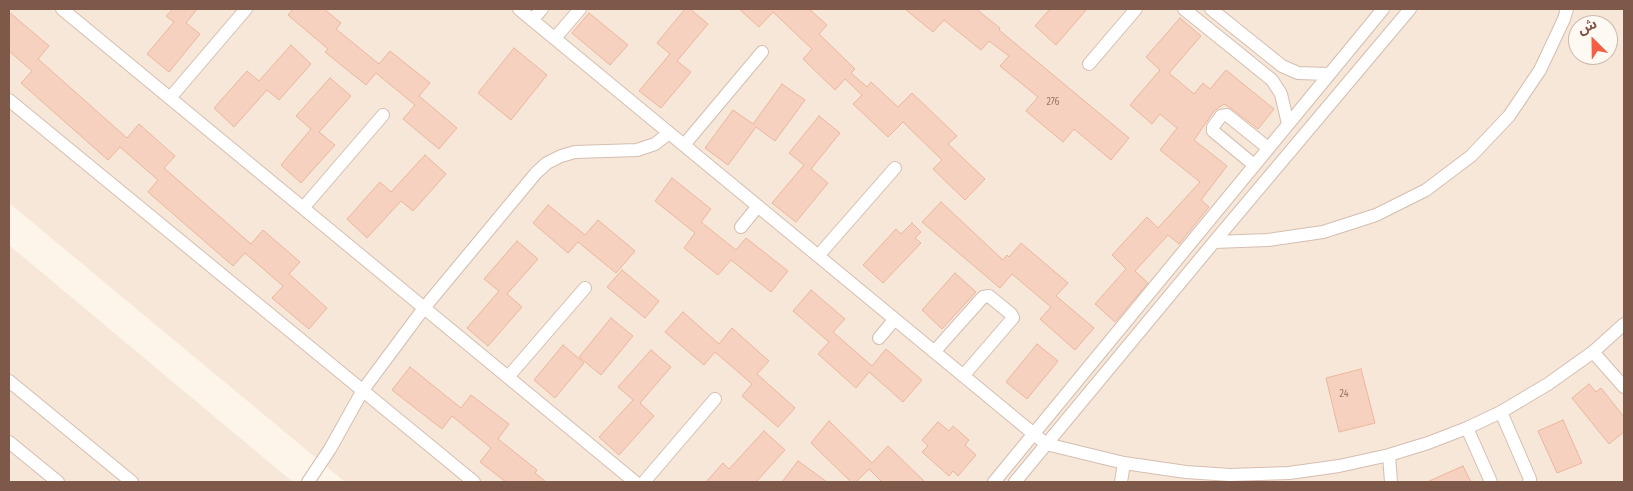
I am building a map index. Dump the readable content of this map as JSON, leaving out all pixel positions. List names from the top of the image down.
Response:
{
  "house_numbers": ["276", "24"],
  "north": "top left"
}
